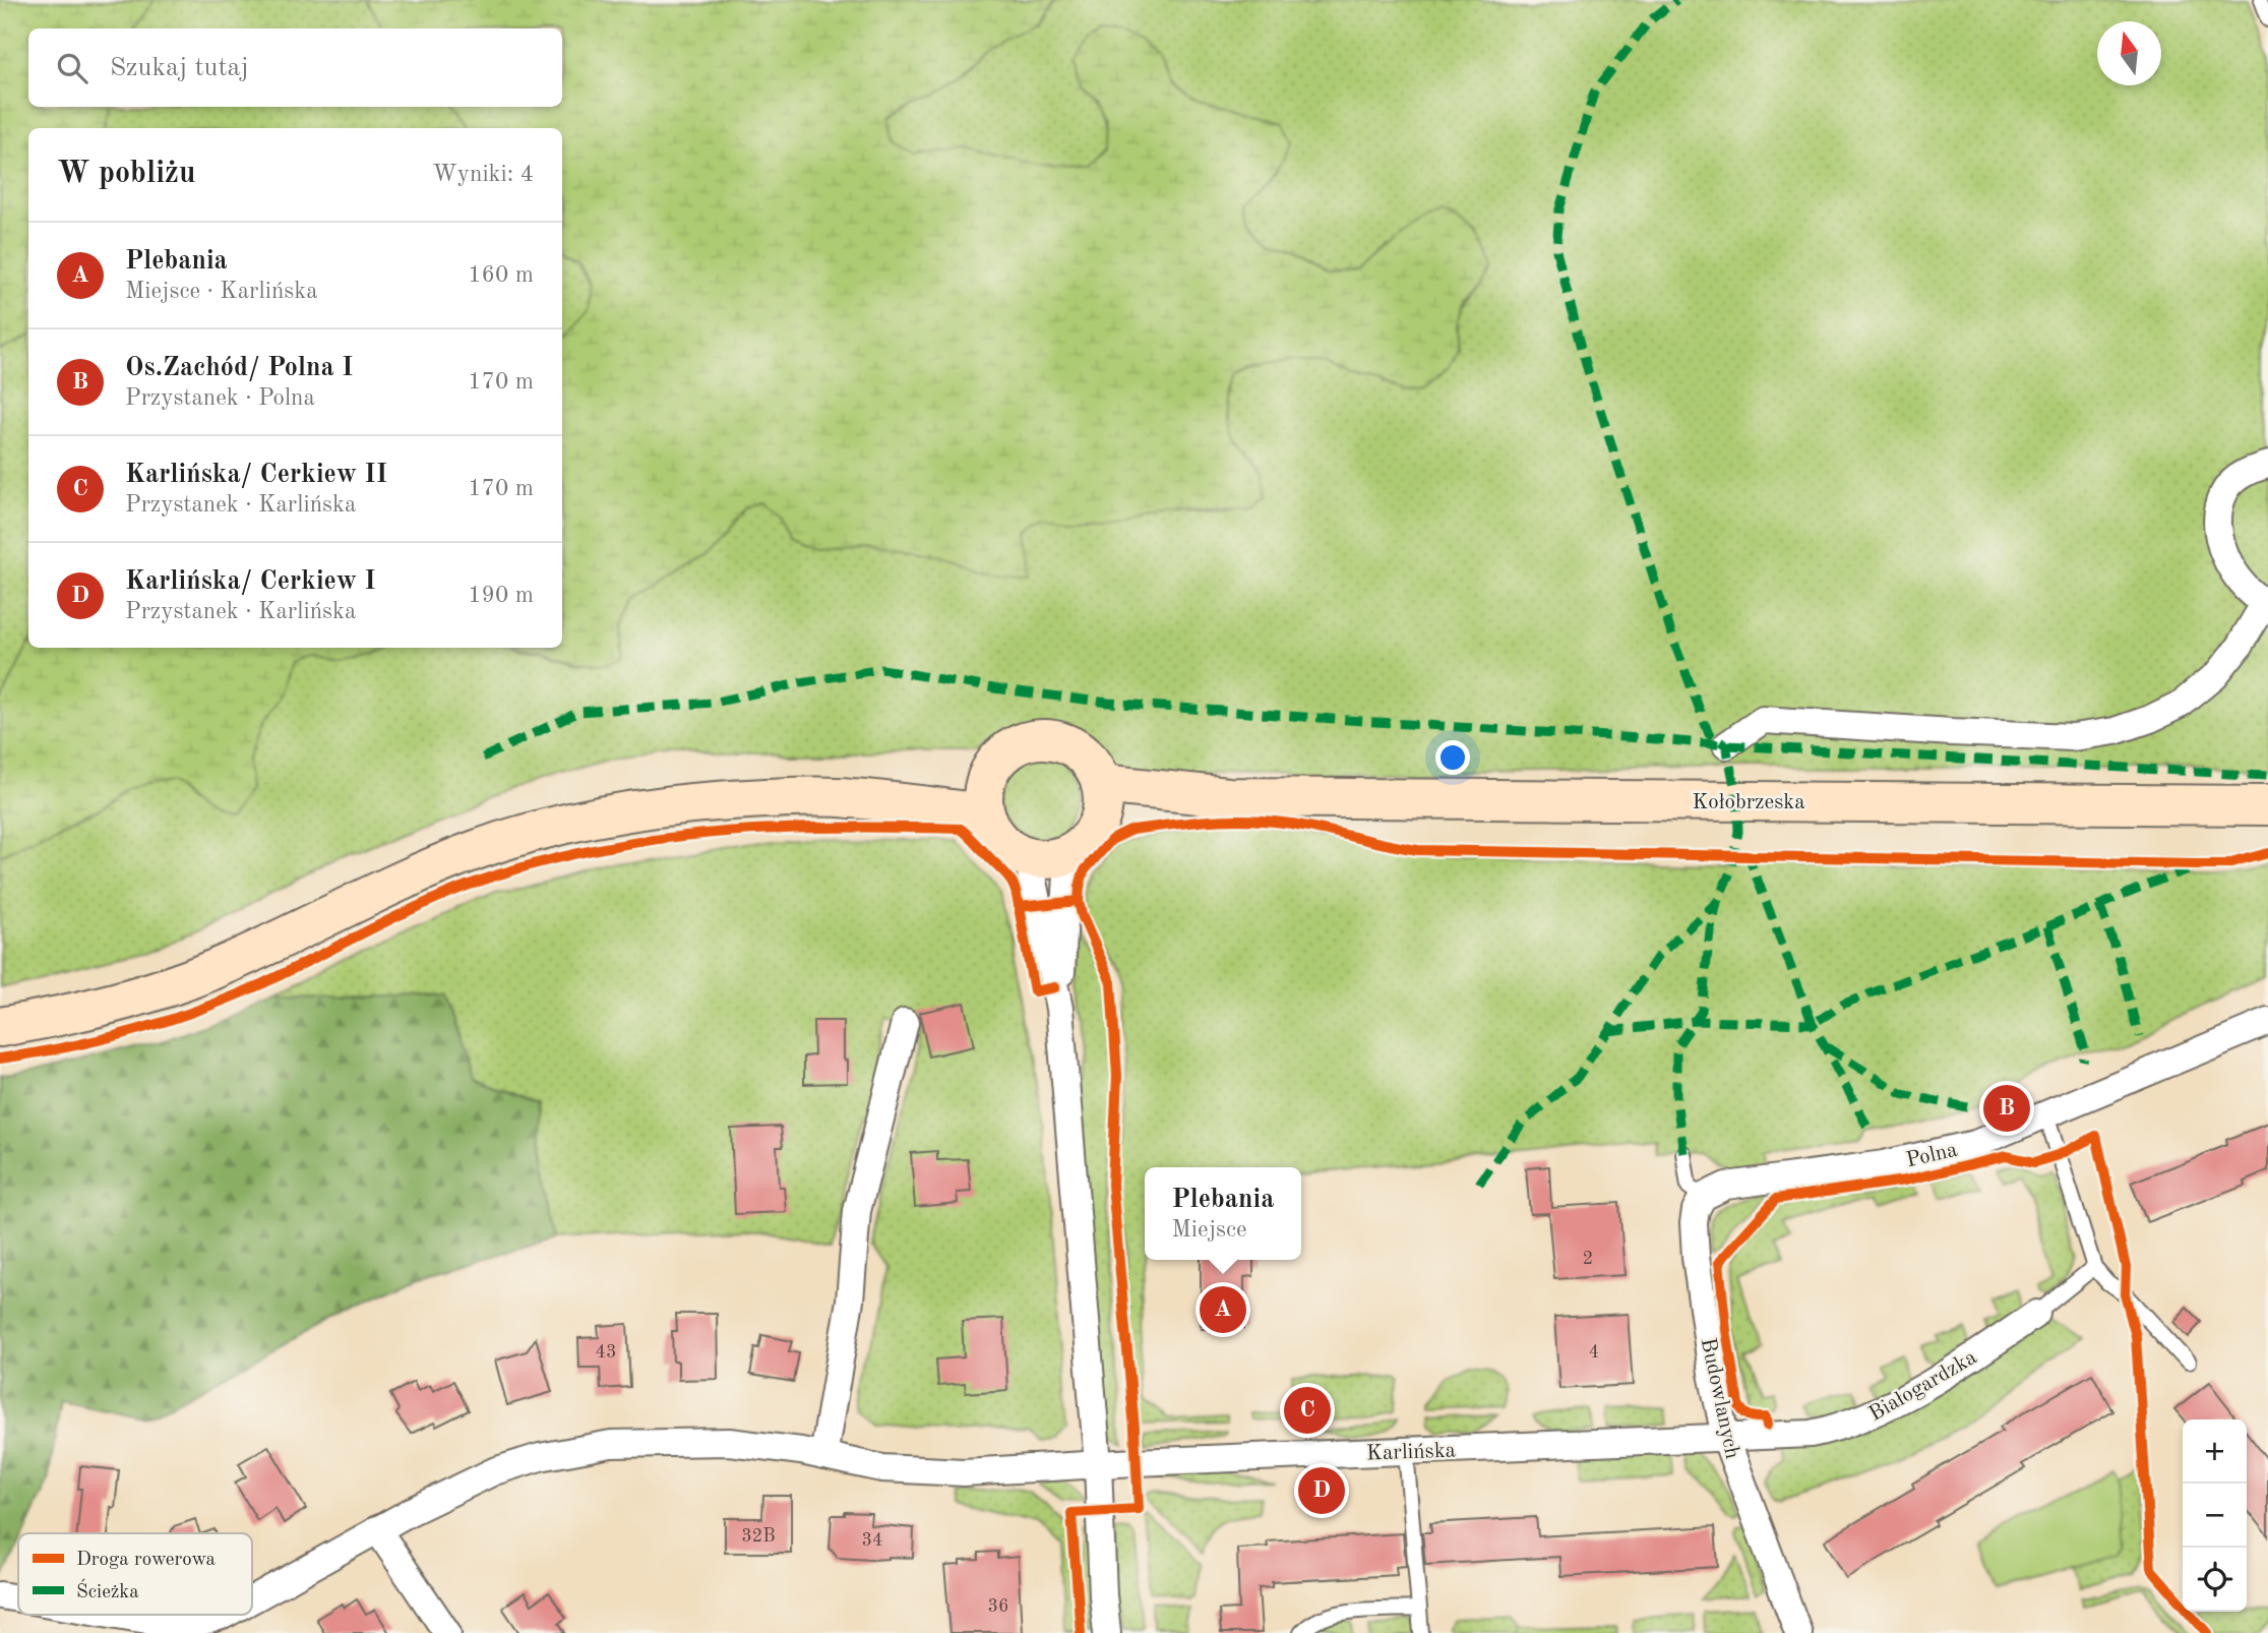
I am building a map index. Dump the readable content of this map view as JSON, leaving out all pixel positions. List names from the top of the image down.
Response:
{
  "streets": {
    "main road": ["Kołobrzeska"],
    "street": [
      "Polna",
      "Białogardzka",
      "Budowlanych",
      "Karlińska"
    ]
  },
  "crossings": [
    ["Polna", "Budowlanych"],
    ["Białogardzka", "Budowlanych"],
    ["Białogardzka", "Karlińska"],
    ["Budowlanych", "Karlińska"]
  ],
  "house_numbers": [
    "2",
    "43",
    "4",
    "32B",
    "34",
    "36"
  ],
  "legend": ["Droga rowerowa", "Ścieżka"],
  "north": "top",
  "page": {
    "search": "Szukaj tutaj",
    "heading": ["W pobliżu", "Wyniki: 4"],
    "list": [
      {
        "mark": "A",
        "name": "Plebania",
        "note": "Miejsce · Karlińska",
        "value": "160 m"
      },
      {
        "mark": "B",
        "name": "Os.Zachód/ Polna I",
        "note": "Przystanek · Polna",
        "value": "170 m"
      },
      {
        "mark": "C",
        "name": "Karlińska/ Cerkiew II",
        "note": "Przystanek · Karlińska",
        "value": "170 m"
      },
      {
        "mark": "D",
        "name": "Karlińska/ Cerkiew I",
        "note": "Przystanek · Karlińska",
        "value": "190 m"
      }
    ],
    "pins": [
      "B",
      "A",
      "C",
      "D"
    ],
    "popup": ["Plebania", "Miejsce"],
    "map_buttons": ["+", "−"]
  }
}
